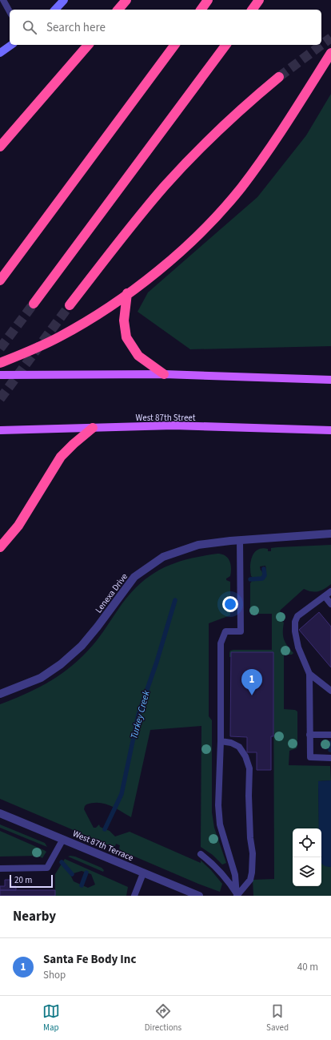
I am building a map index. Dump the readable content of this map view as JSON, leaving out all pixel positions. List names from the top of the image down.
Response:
{
  "streets": {
    "main road": ["West 87th Street"],
    "street": ["Lenexa Drive", "West 87th Terrace"]
  },
  "water": ["Turkey Creek"],
  "scale_bar": "20 m",
  "page": {
    "search": "Search here",
    "pins": "1",
    "scale": "20 m",
    "heading": "Nearby",
    "list": [
      {
        "mark": "1",
        "name": "Santa Fe Body Inc",
        "note": "Shop",
        "value": "40 m"
      }
    ],
    "nav": ["Map", "Directions", "Saved"]
  }
}
